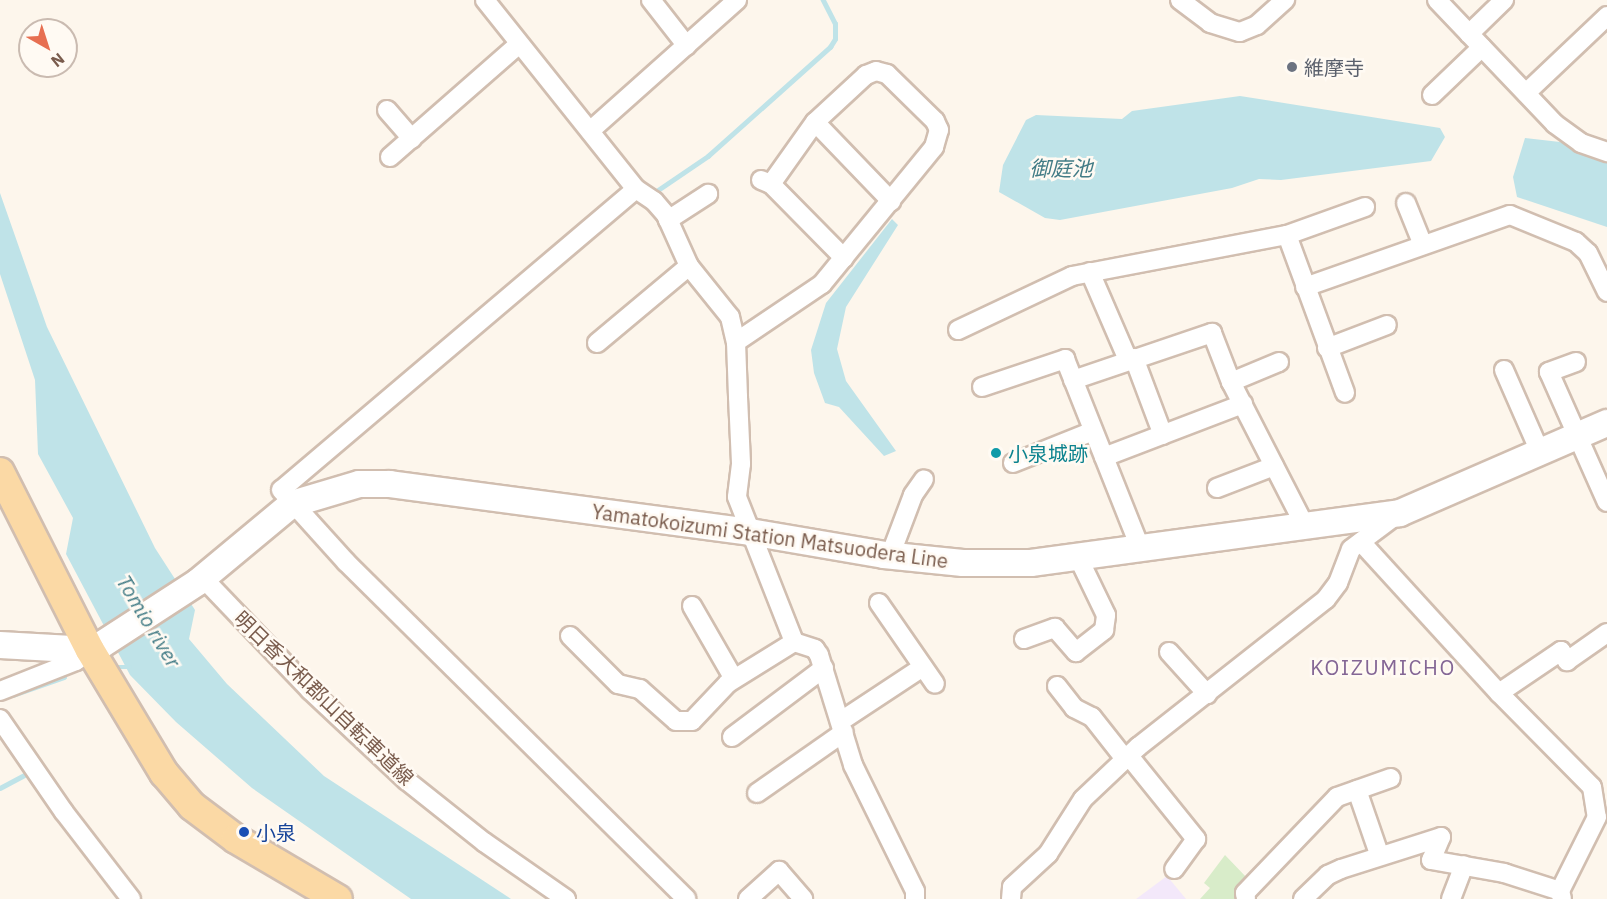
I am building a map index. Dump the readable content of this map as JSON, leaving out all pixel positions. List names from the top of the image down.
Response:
{
  "streets": {
    "main road": ["Yamatokoizumi Station Matsuodera Line"],
    "street": ["明日香大和郡山自転車道線"]
  },
  "crossings": [
    ["Yamatokoizumi Station Matsuodera Line", "明日香大和郡山自転車道線"]
  ],
  "districts": ["KOIZUMICHO"],
  "water": ["御庭池", "Tomio river"],
  "places": ["維摩寺", "小泉城跡", "小泉"],
  "north": "bottom right"
}
